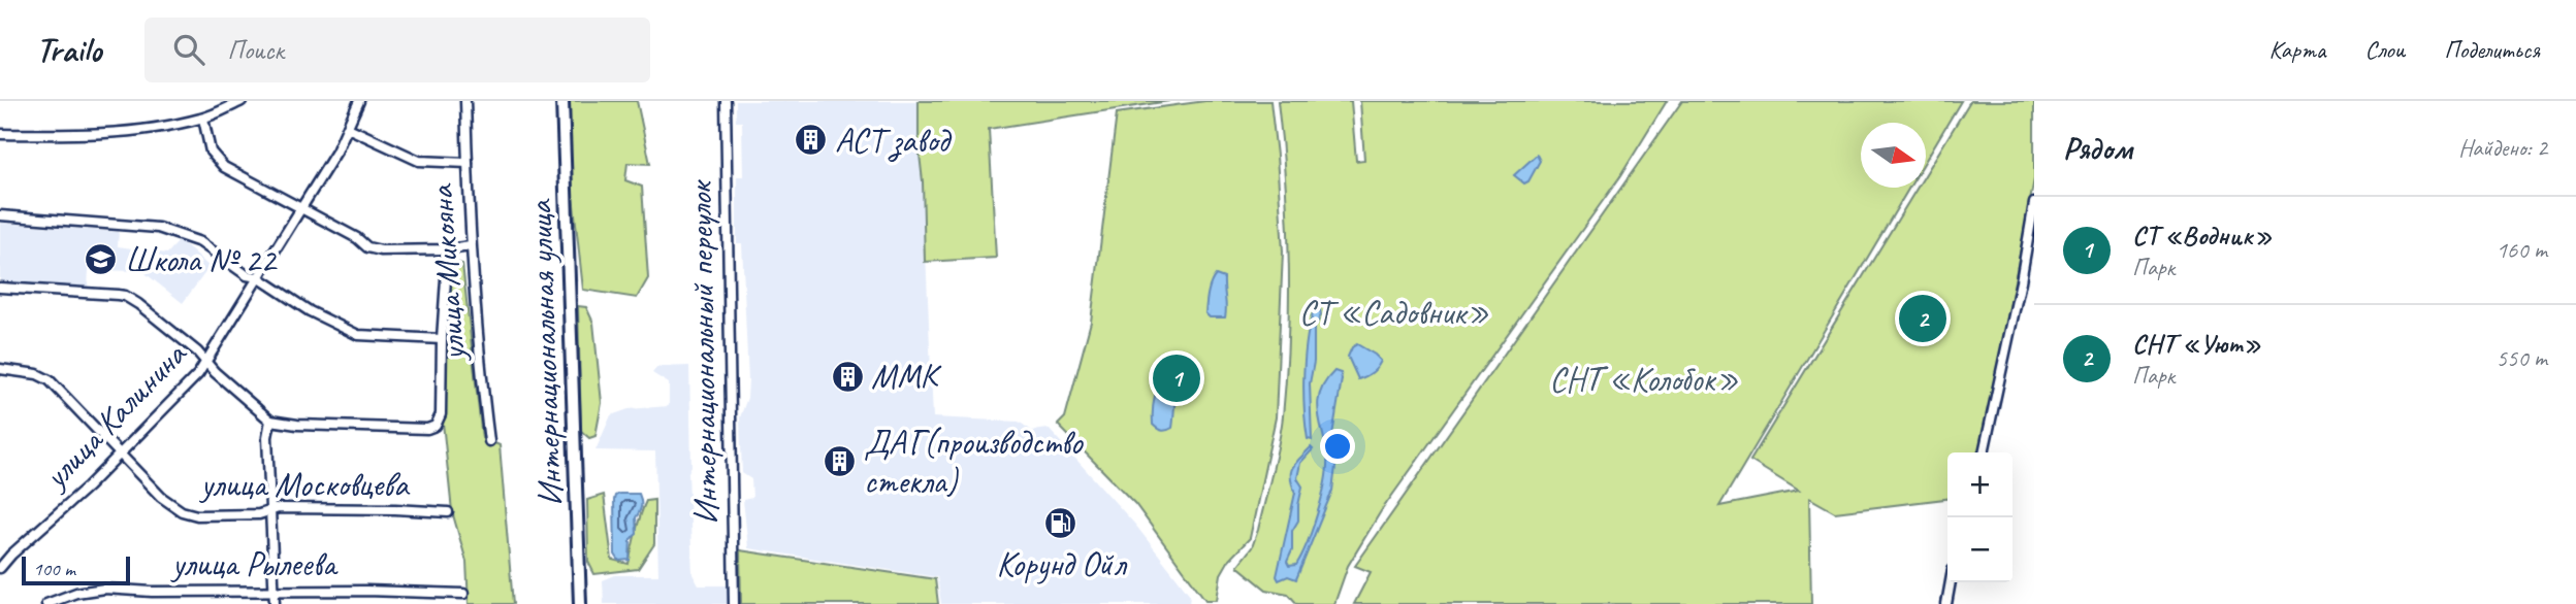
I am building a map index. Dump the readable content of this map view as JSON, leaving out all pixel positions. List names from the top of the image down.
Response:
{
  "streets": {
    "main road": ["Интернациональная улица"],
    "street": [
      "улица Микояна",
      "Интернациональный переулок",
      "улица Калинина",
      "улица Московцева",
      "улица Рылеева"
    ]
  },
  "crossings": [
    ["улица Калинина", "улица Московцева"]
  ],
  "parks": ["СТ «Садовник»", "СНТ «Колобок»"],
  "places": {
    "building": ["АСТ завод", "ММК", "ДАГ(производство стекла)"],
    "school or university": ["Школа № 22"],
    "fuel station": ["Корунд Ойл"]
  },
  "scale_bar": "100 m",
  "north": "right",
  "page": {
    "header": "Trailo",
    "search": "Поиск",
    "nav": ["Карта", "Слои", "Поделиться"],
    "heading": ["Рядом", "Найдено: 2"],
    "list": [
      {
        "mark": "1",
        "name": "СТ «Водник»",
        "note": "Парк",
        "value": "160 m"
      },
      {
        "mark": "2",
        "name": "СНТ «Уют»",
        "note": "Парк",
        "value": "550 m"
      }
    ],
    "pins": ["2", "1"],
    "map_buttons": ["+", "−"],
    "scale": "100 m"
  }
}
